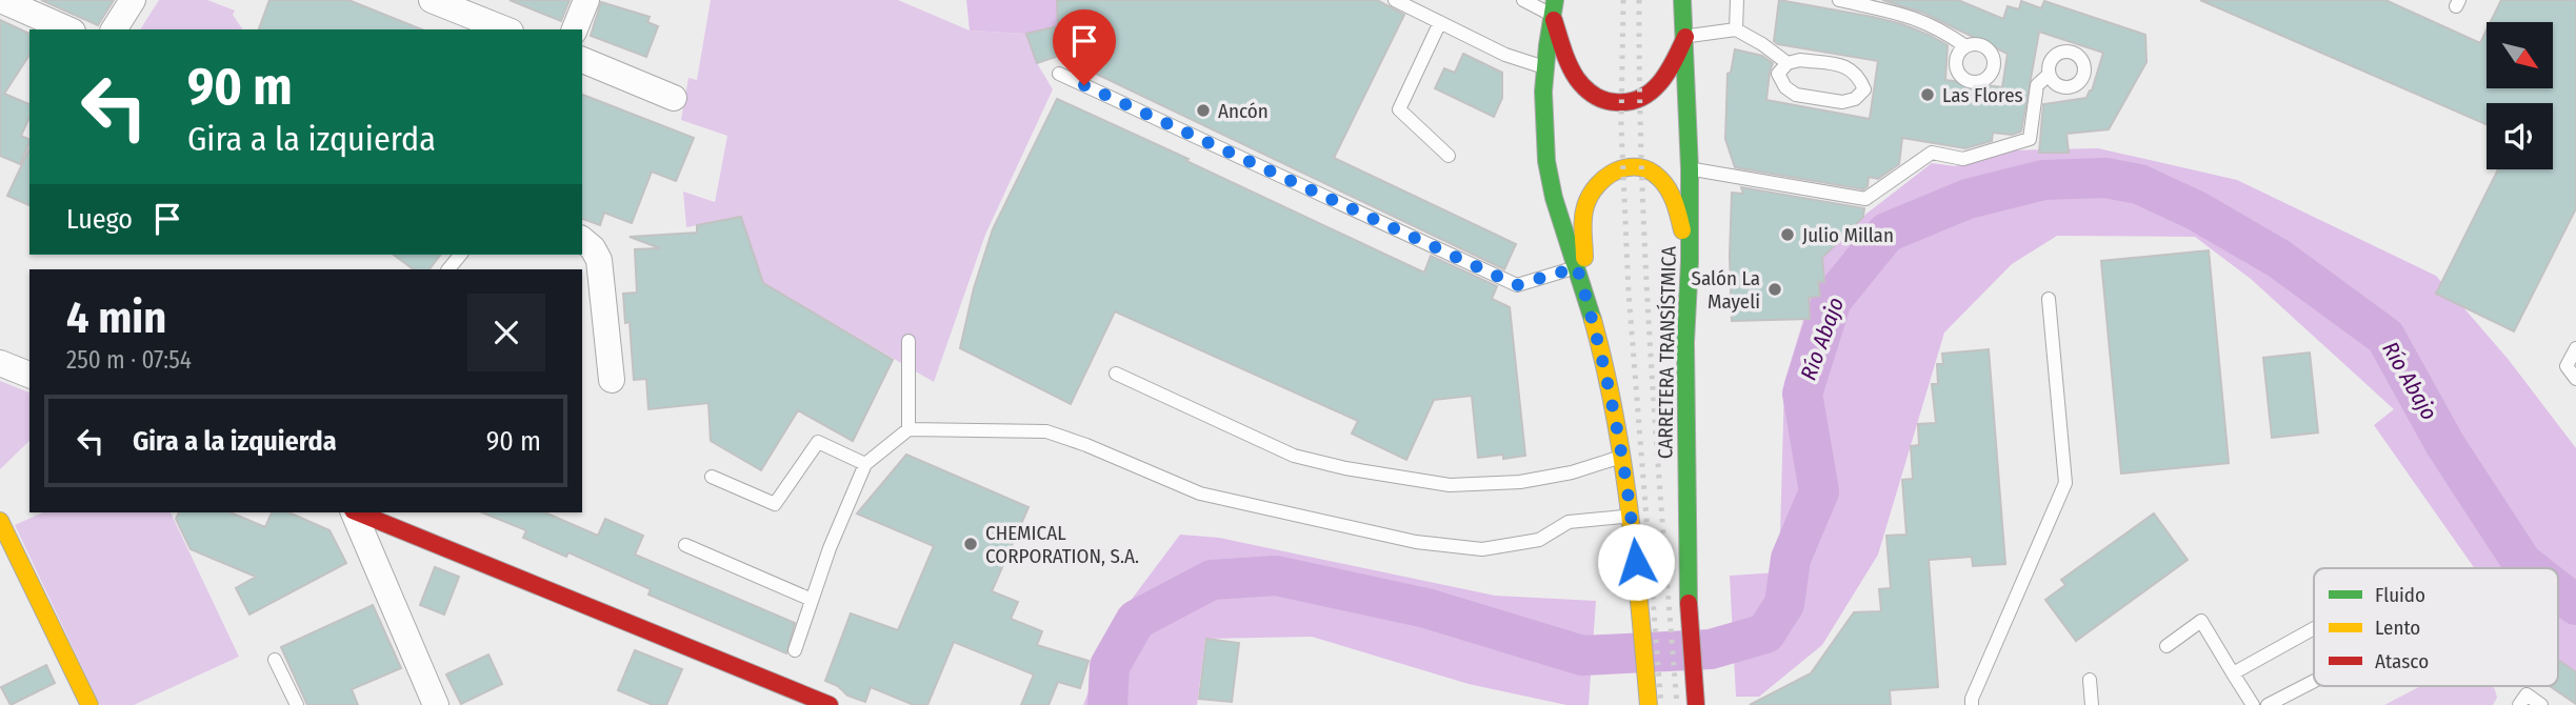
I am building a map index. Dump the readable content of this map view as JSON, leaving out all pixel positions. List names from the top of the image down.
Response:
{
  "streets": {
    "main road": ["CARRETERA TRANSÍSTMICA"]
  },
  "water": ["Río Abajo"],
  "places": [
    "Las Flores",
    "Ancón",
    "Julio Millan",
    "Salón La Mayeli",
    "CHEMICAL CORPORATION, S.A."
  ],
  "legend": ["Fluido", "Lento", "Atasco"],
  "north": "bottom right",
  "page": {
    "turn": ["90 m", "Gira a la izquierda"],
    "then": "Luego",
    "heading": ["4 min", "250 m · 07:54"],
    "list": [
      {
        "name": "Gira a la izquierda",
        "value": "90 m"
      }
    ]
  }
}
